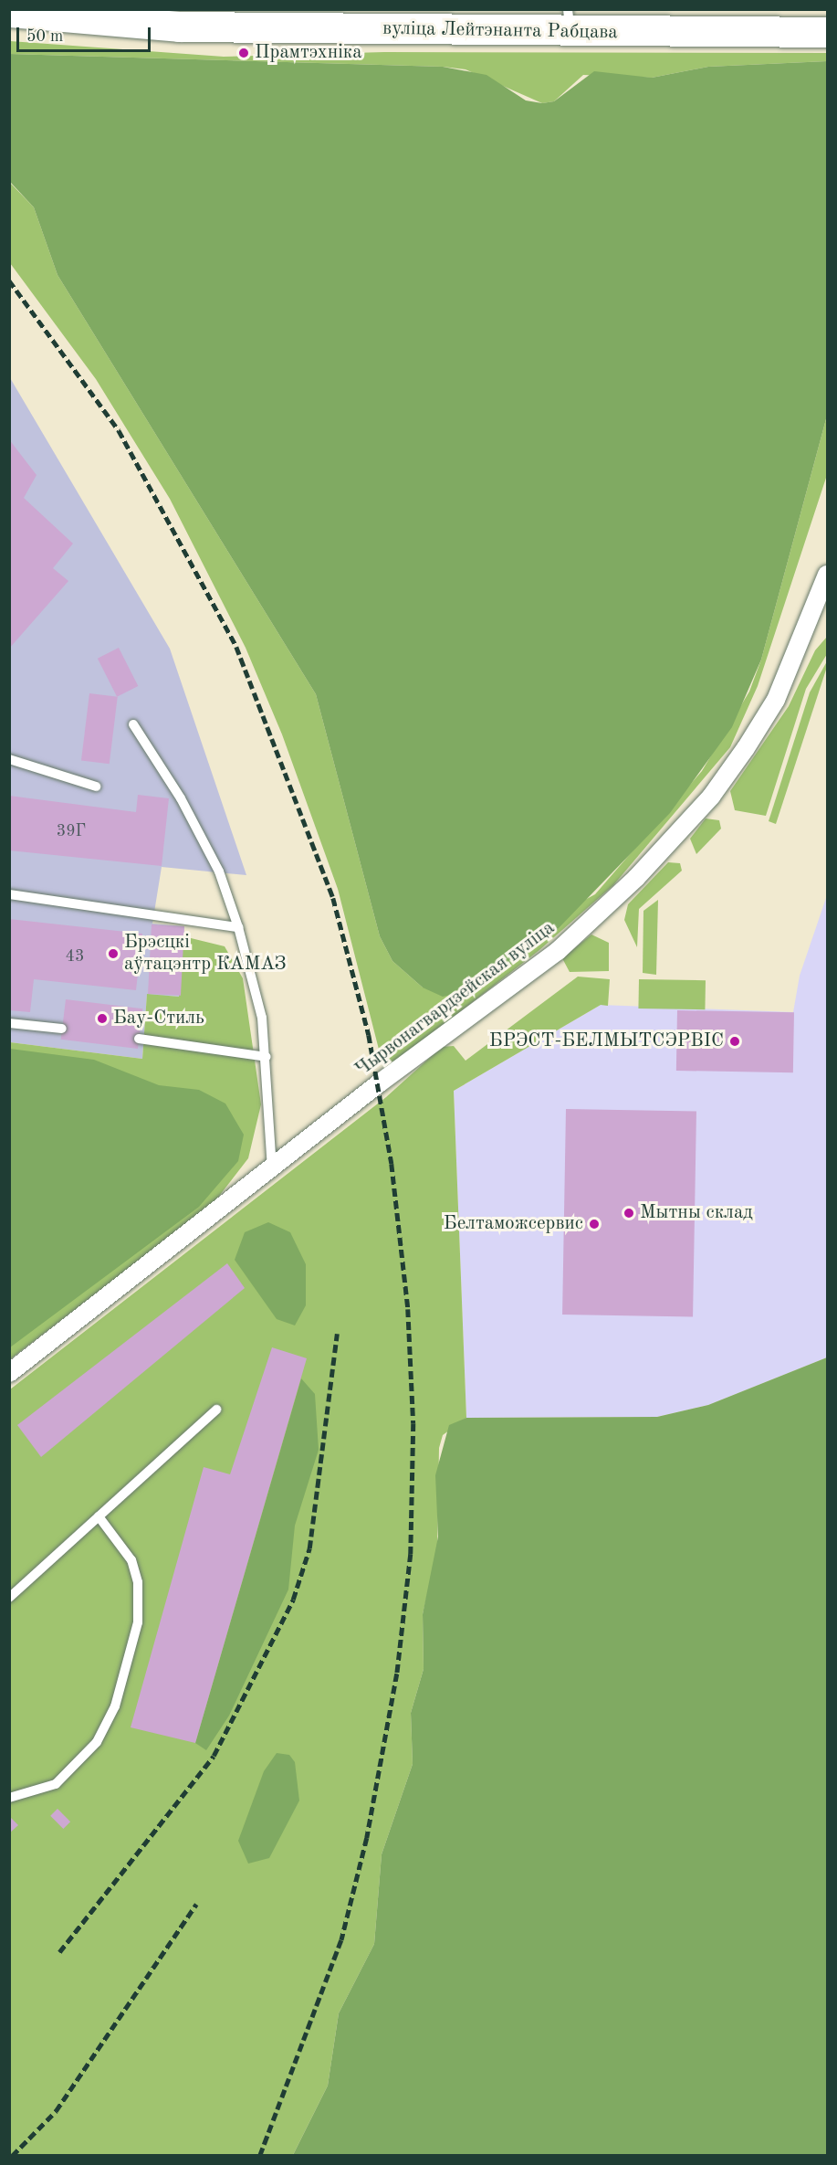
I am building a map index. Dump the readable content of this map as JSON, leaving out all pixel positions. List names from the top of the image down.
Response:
{
  "streets": {
    "highway": ["вуліца Лейтэнанта Рабцава"],
    "street": ["Чырвонагвардзейская вуліца"]
  },
  "places": [
    "Прамтэхніка",
    "Брэсцкі аўтацэнтр КАМАЗ",
    "Бау-Стиль",
    "БРЭСТ-БЕЛМЫТСЭРВІС",
    "Мытны склад",
    "Белтаможсервис"
  ],
  "house_numbers": ["39Г", "43"],
  "scale_bar": "50 m"
}
